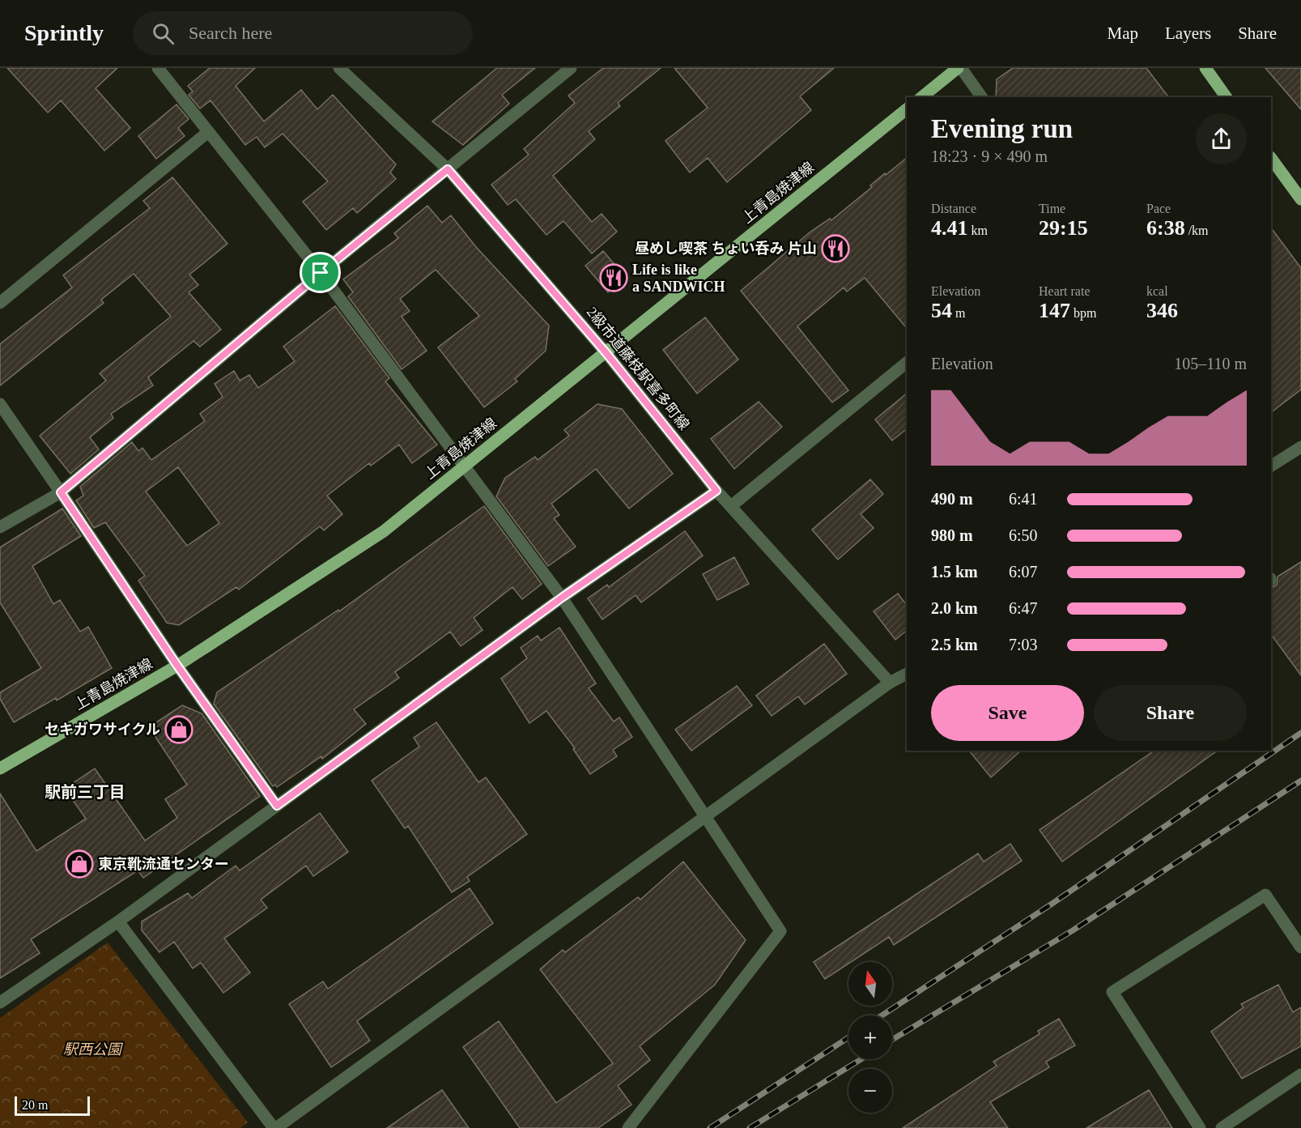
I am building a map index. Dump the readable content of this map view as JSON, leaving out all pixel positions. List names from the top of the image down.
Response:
{
  "streets": {
    "main road": ["上青島焼津線"],
    "street": ["2級市道藤枝駅喜多町線"]
  },
  "crossings": [
    ["上青島焼津線", "2級市道藤枝駅喜多町線"]
  ],
  "districts": ["駅前三丁目"],
  "parks": ["駅西公園"],
  "places": {
    "restaurant": ["昼めし喫茶 ちょい呑み 片山", "Life is like a SANDWICH"],
    "shop": ["セキガワサイクル", "東京靴流通センター"]
  },
  "scale_bar": "20 m",
  "north": "top",
  "page": {
    "header": "Sprintly",
    "search": "Search here",
    "nav": ["Map", "Layers", "Share"],
    "heading": ["Evening run", "18:23 · 9 × 490 m"],
    "stats": [
      ["Distance", "4.41 km"],
      ["Time", "29:15"],
      ["Pace", "6:38 /km"],
      ["Elevation", "54 m"],
      ["Heart rate", "147 bpm"],
      ["kcal", "346"]
    ],
    "chart": ["Elevation", "105–110 m"],
    "list": [
      {
        "name": "490 m",
        "note": "6:41"
      },
      {
        "name": "980 m",
        "note": "6:50"
      },
      {
        "name": "1.5 km",
        "note": "6:07"
      },
      {
        "name": "2.0 km",
        "note": "6:47"
      },
      {
        "name": "2.5 km",
        "note": "7:03"
      }
    ],
    "buttons": ["Save", "Share"],
    "map_buttons": ["+", "−"],
    "scale": "20 m"
  }
}
